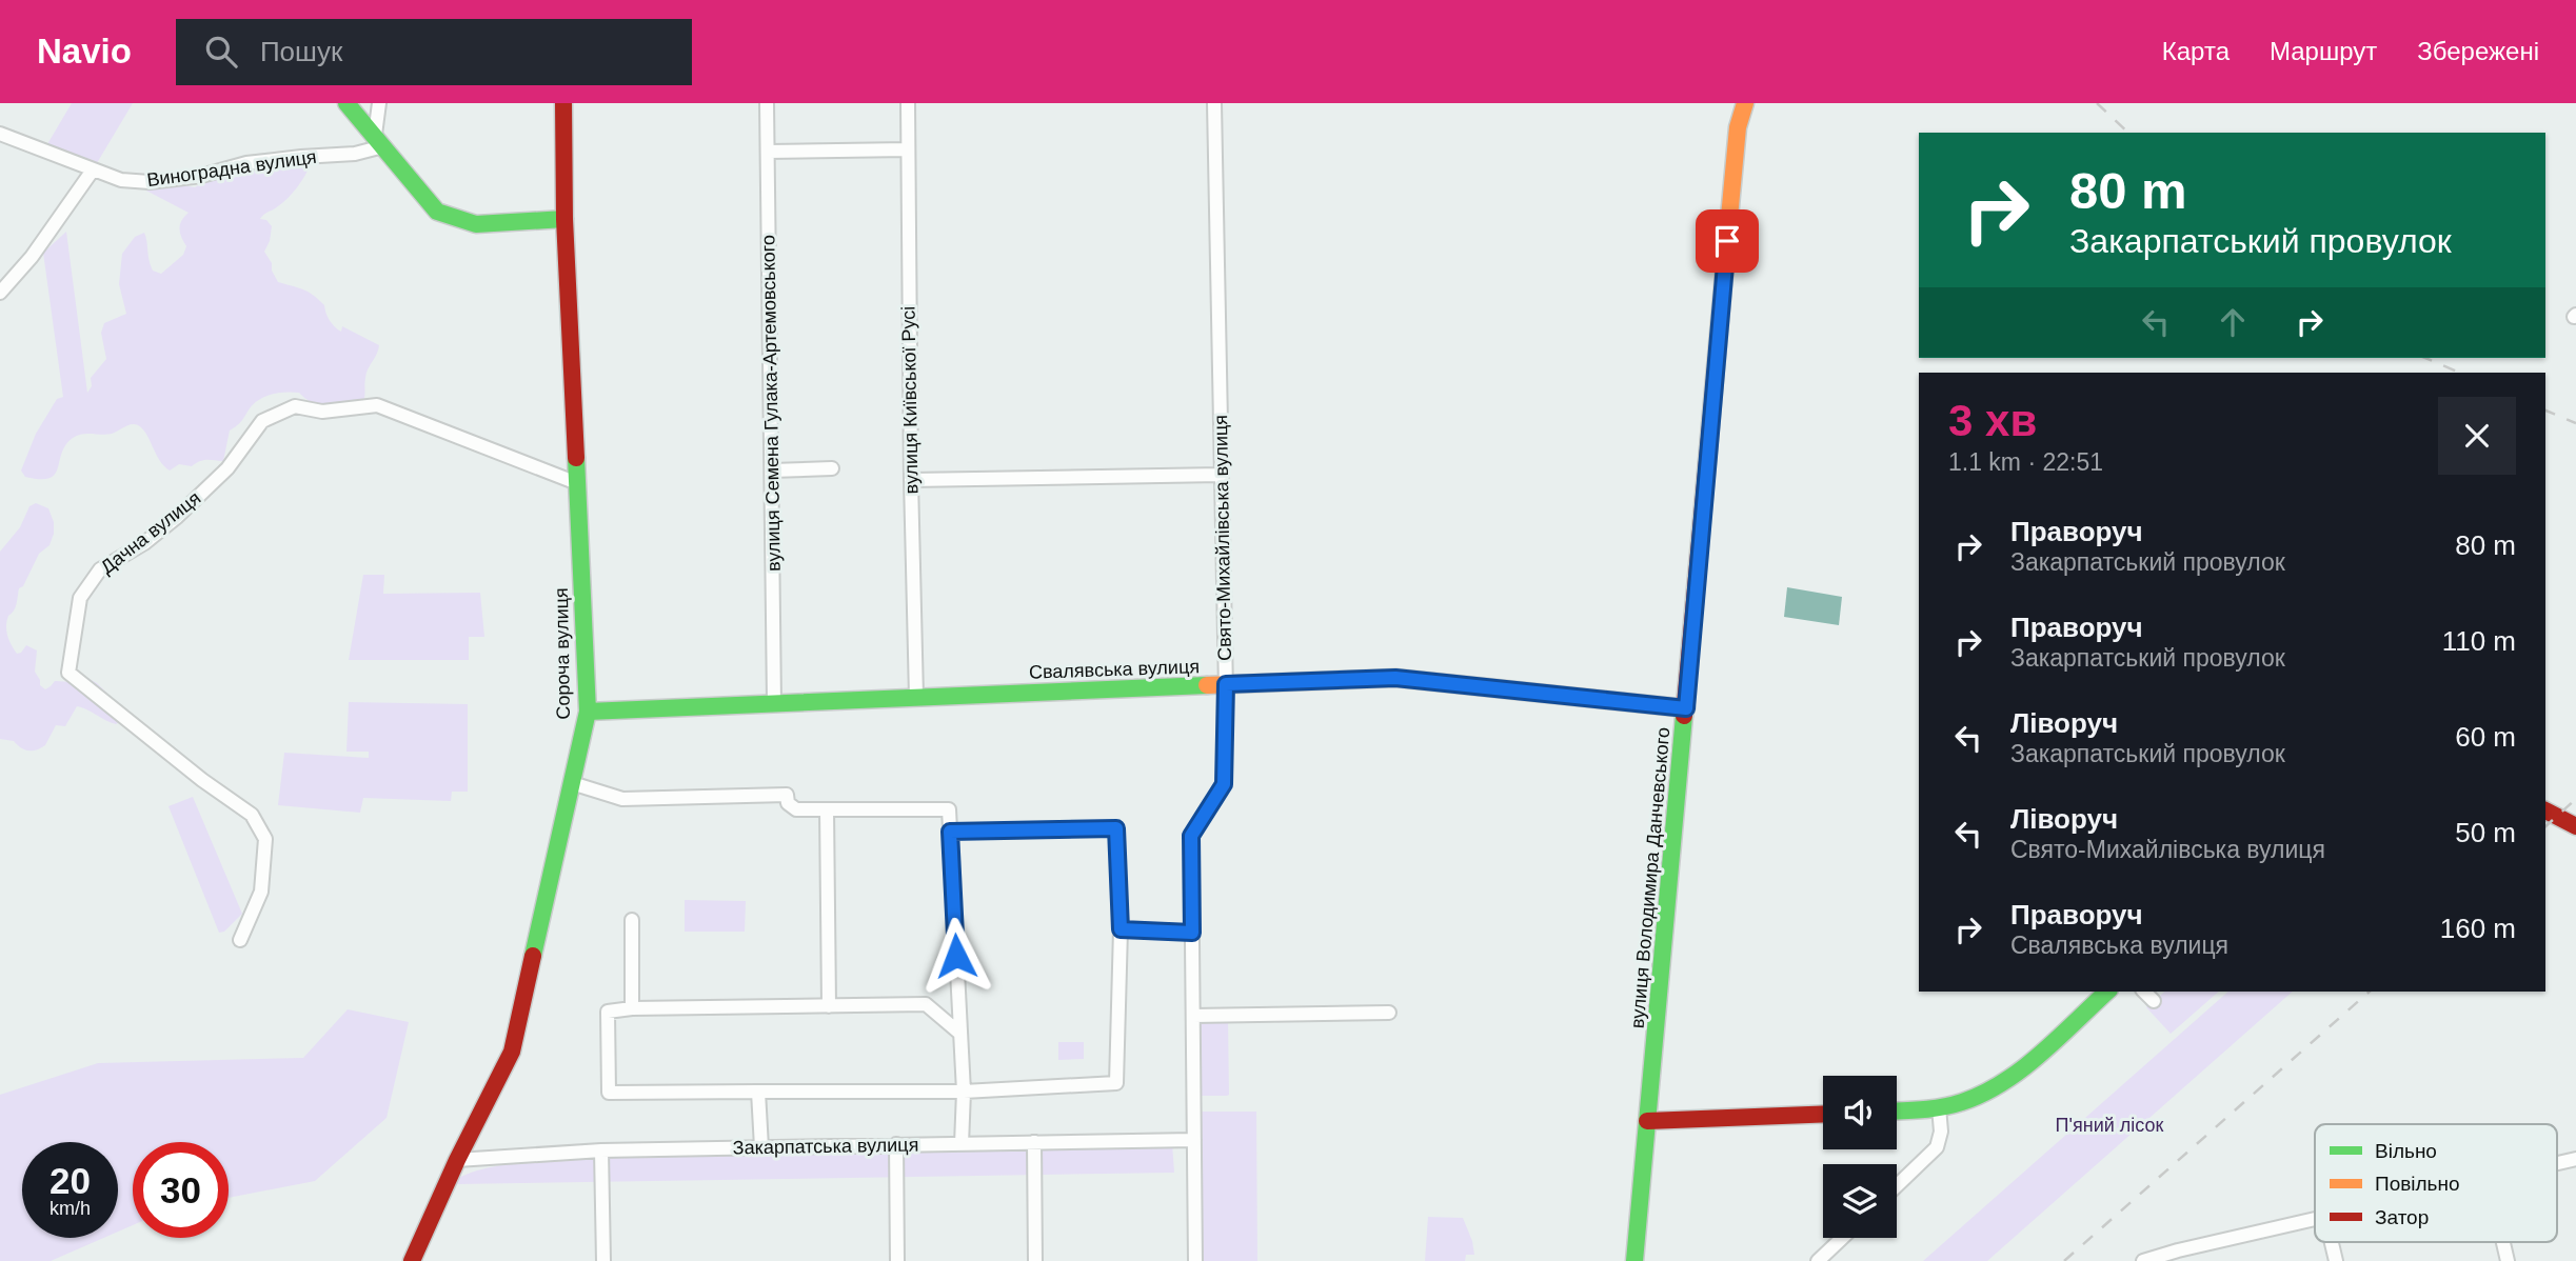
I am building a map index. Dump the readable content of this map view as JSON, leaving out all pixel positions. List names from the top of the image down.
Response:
{
  "streets": {
    "street": [
      "Виноградна вулиця",
      "вулиця Київської Русі",
      "вулиця Семена Гулака-Артемовського",
      "Дачна вулиця",
      "Свято-Михайлівська вулиця",
      "Сороча вулиця",
      "Свалявська вулиця",
      "вулиця Володимира Данчевського",
      "Закарпатська вулиця"
    ]
  },
  "crossings": [
    ["вулиця Київської Русі", "Свалявська вулиця"],
    ["вулиця Семена Гулака-Артемовського", "Свалявська вулиця"],
    ["Дачна вулиця", "Сороча вулиця"],
    ["Свято-Михайлівська вулиця", "Свалявська вулиця"],
    ["Свято-Михайлівська вулиця", "Закарпатська вулиця"],
    ["Сороча вулиця", "Свалявська вулиця"],
    ["Сороча вулиця", "Закарпатська вулиця"],
    ["Свалявська вулиця", "вулиця Володимира Данчевського"]
  ],
  "parks": ["П'яний лісок"],
  "legend": ["Вільно", "Повільно", "Затор"],
  "page": {
    "header": "Navio",
    "search": "Пошук",
    "nav": ["Карта", "Маршрут", "Збережені"],
    "turn": ["80 m", "Закарпатський провулок"],
    "heading": ["3 хв", "1.1 km · 22:51"],
    "list": [
      {
        "name": "Праворуч",
        "note": "Закарпатський провулок",
        "value": "80 m"
      },
      {
        "name": "Праворуч",
        "note": "Закарпатський провулок",
        "value": "110 m"
      },
      {
        "name": "Ліворуч",
        "note": "Закарпатський провулок",
        "value": "60 m"
      },
      {
        "name": "Ліворуч",
        "note": "Свято-Михайлівська вулиця",
        "value": "50 m"
      },
      {
        "name": "Праворуч",
        "note": "Свалявська вулиця",
        "value": "160 m"
      }
    ],
    "speed": "20 km/h",
    "limit": "30"
  }
}
